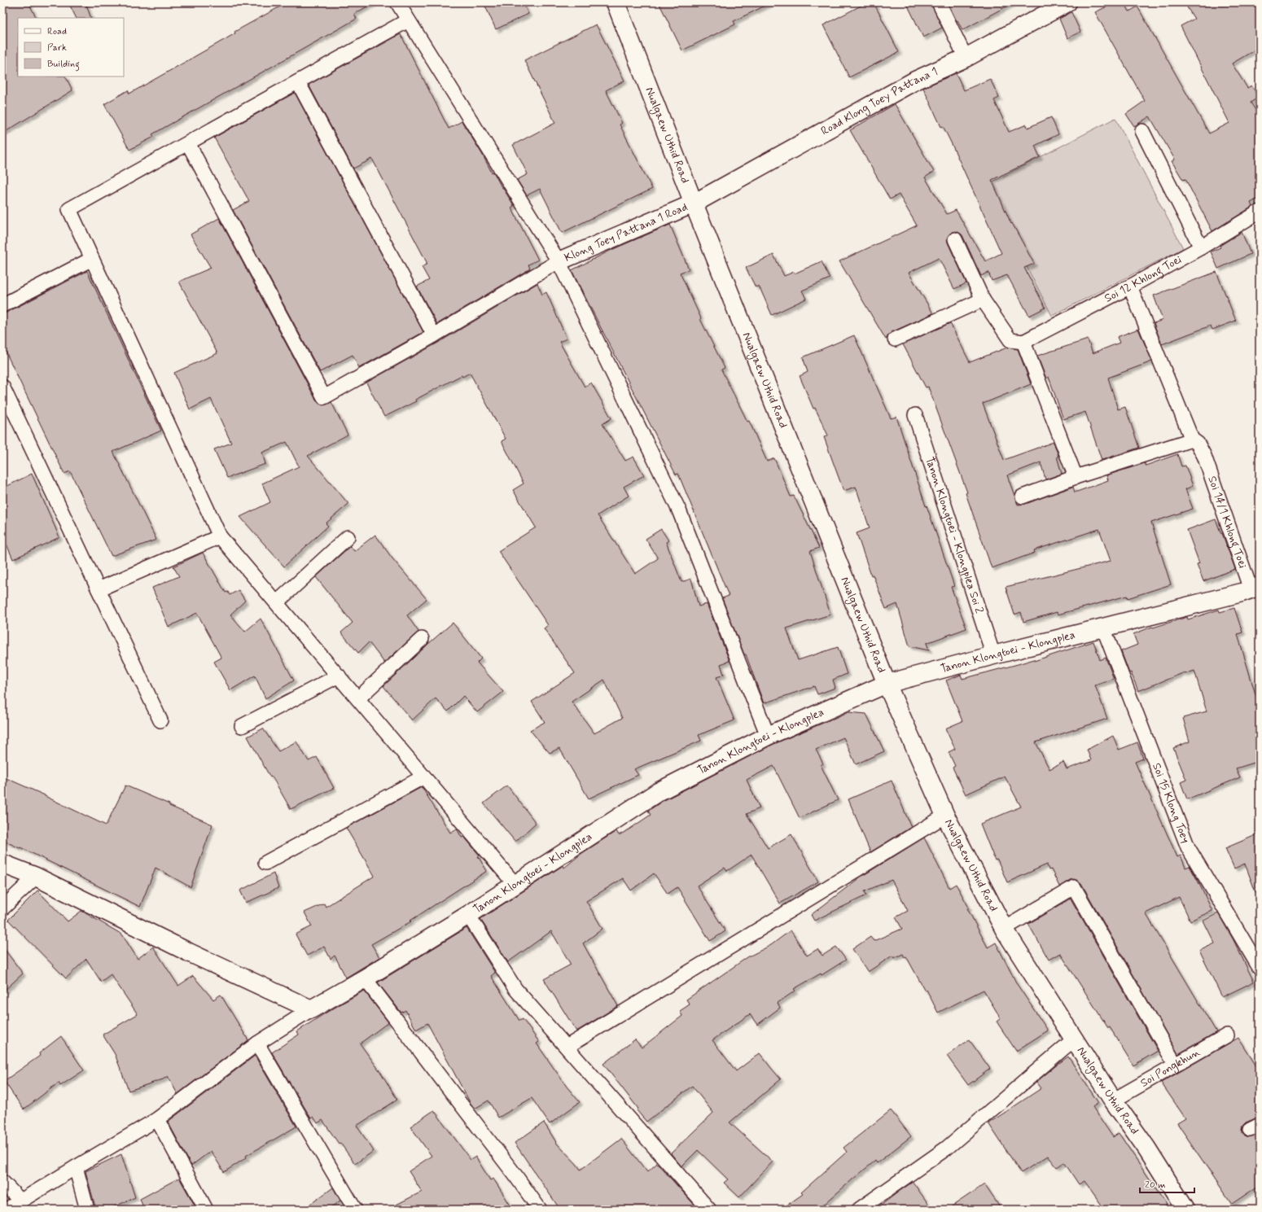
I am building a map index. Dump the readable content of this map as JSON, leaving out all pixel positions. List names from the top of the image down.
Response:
{
  "streets": {
    "street": [
      "Road Klong Toey Pattana 1",
      "Nualgaew Uthid Road",
      "Klong Toey Pattana 1 Road",
      "Soi 12 Khlong Toei",
      "Soi 14/1 Khlong Toei",
      "Tanon Klongtoei - Klongplea Soi 2",
      "Tanon Klongtoei - Klongplea",
      "Soi 15 Klong Toey",
      "Soi Pongkhun"
    ]
  },
  "crossings": [
    ["Road Klong Toey Pattana 1", "Nualgaew Uthid Road"],
    ["Road Klong Toey Pattana 1", "Klong Toey Pattana 1 Road"],
    ["Nualgaew Uthid Road", "Klong Toey Pattana 1 Road"],
    ["Nualgaew Uthid Road", "Tanon Klongtoei - Klongplea"],
    ["Nualgaew Uthid Road", "Soi Pongkhun"],
    ["Soi 12 Khlong Toei", "Soi 14/1 Khlong Toei"],
    ["Soi 14/1 Khlong Toei", "Tanon Klongtoei - Klongplea"],
    ["Tanon Klongtoei - Klongplea Soi 2", "Tanon Klongtoei - Klongplea"],
    ["Tanon Klongtoei - Klongplea", "Soi 15 Klong Toey"]
  ],
  "legend": ["Road", "Park", "Building"],
  "scale_bar": "20 m"
}
